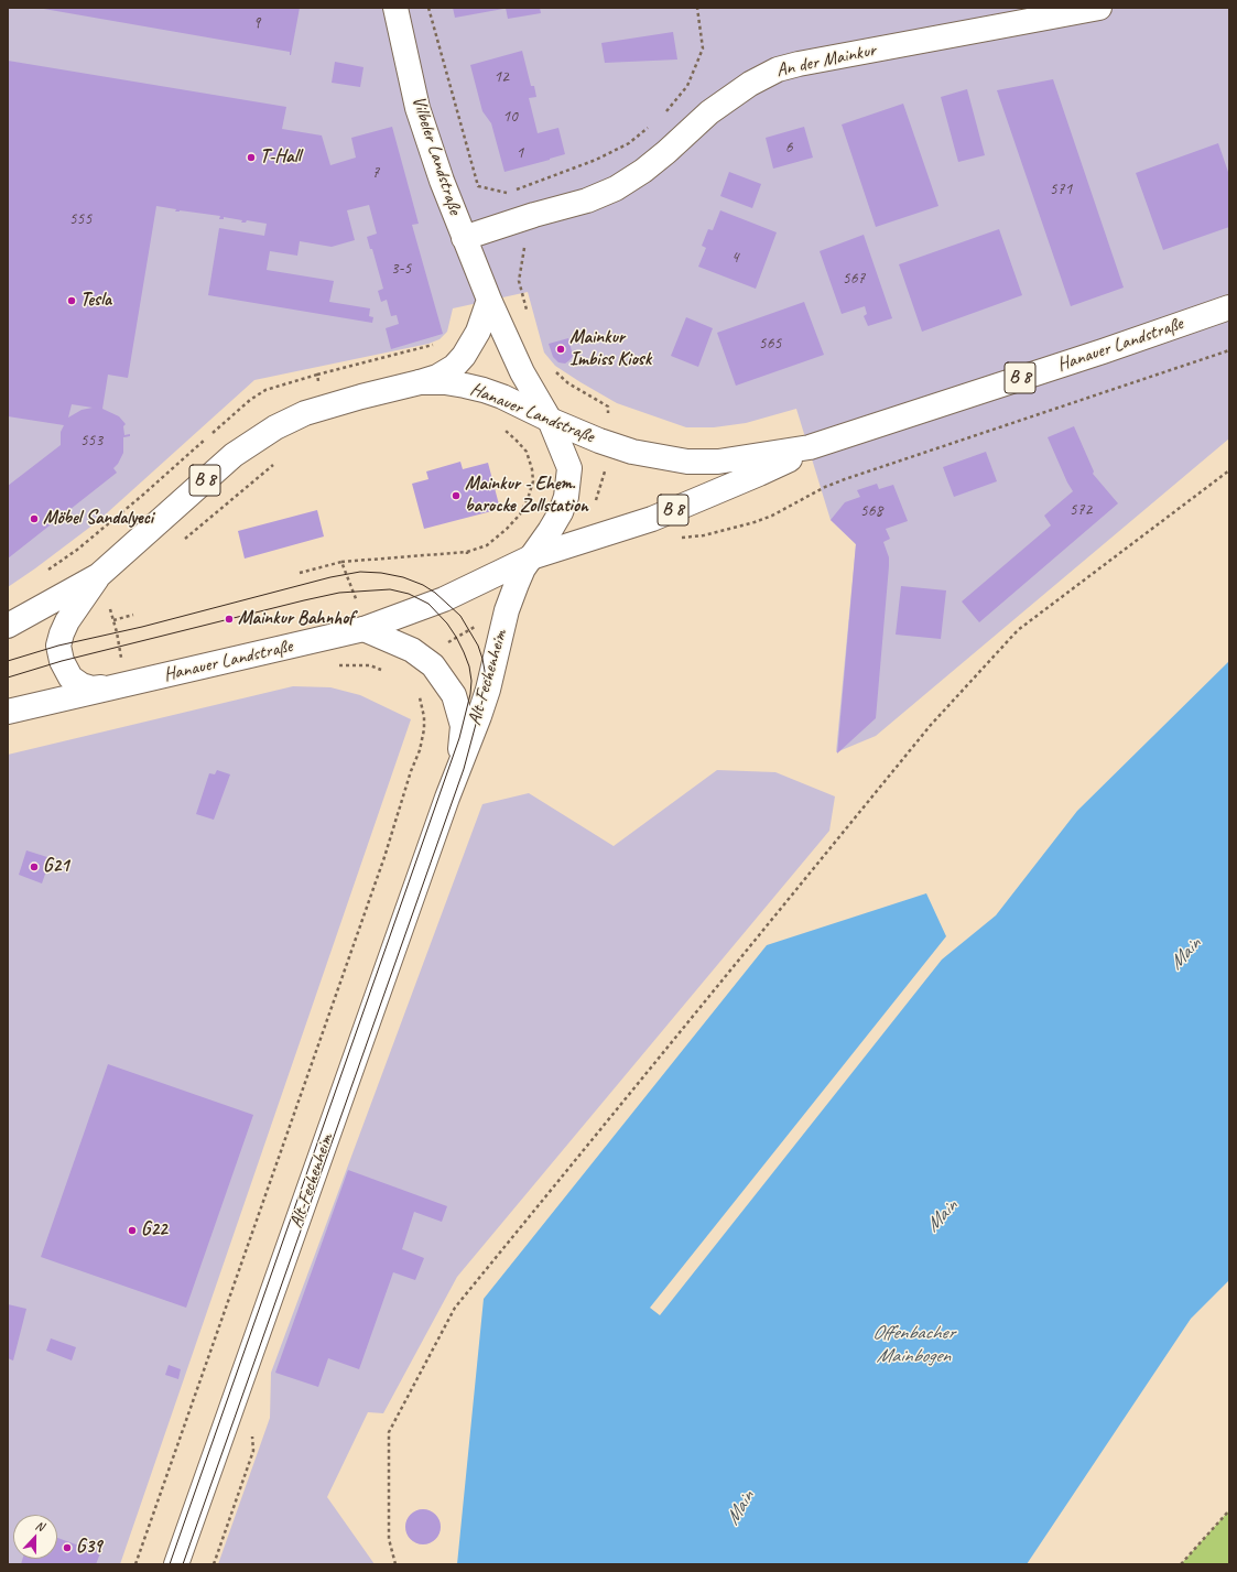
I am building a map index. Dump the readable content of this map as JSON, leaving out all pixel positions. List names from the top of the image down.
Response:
{
  "streets": {
    "street": [
      "An der Mainkur",
      "Vilbeler Landstraße",
      "Hanauer Landstraße",
      "B 8",
      "Alt-Fechenheim"
    ]
  },
  "crossings": [
    ["An der Mainkur", "Vilbeler Landstraße"],
    ["Hanauer Landstraße", "Alt-Fechenheim"]
  ],
  "water": ["Main", "Offenbacher Mainbogen"],
  "places": [
    "T-Hall",
    "Tesla",
    "Mainkur Imbiss Kiosk",
    "Mainkur - Ehem. barocke Zollstation",
    "Möbel Sandalyeci",
    "Mainkur Bahnhof",
    "G21",
    "G22",
    "G39"
  ],
  "house_numbers": [
    "9",
    "12",
    "10",
    "6",
    "1",
    "7",
    "571",
    "555",
    "4",
    "3-5",
    "567",
    "565",
    "553",
    "572",
    "568"
  ],
  "north": "top"
}
